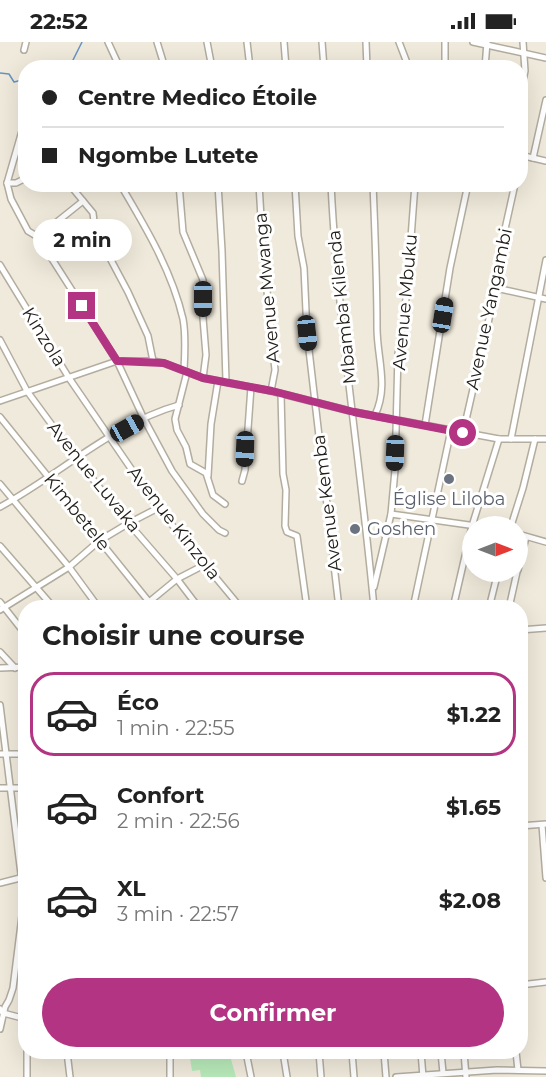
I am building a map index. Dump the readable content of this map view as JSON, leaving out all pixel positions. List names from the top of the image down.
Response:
{
  "streets": {
    "street": [
      "Avenue Mwanga",
      "Avenue Mbuku",
      "Mbamba Kilenda",
      "Avenue Yangambi",
      "Kinzola",
      "Avenue Luvaka",
      "Avenue Kemba",
      "Kimbetele",
      "Avenue Kinzola"
    ]
  },
  "crossings": [
    ["Avenue Mbuku", "Mbamba Kilenda"],
    ["Kinzola", "Avenue Kinzola"]
  ],
  "places": ["Église Liloba", "Goshen"],
  "north": "right",
  "page": {
    "status": "22:52",
    "banner": ["Centre Medico Étoile", "Ngombe Lutete"],
    "bubble": "2 min",
    "heading": "Choisir une course",
    "list": [
      {
        "name": "Éco",
        "note": "1 min · 22:55",
        "value": "$1.22"
      },
      {
        "name": "Confort",
        "note": "2 min · 22:56",
        "value": "$1.65"
      },
      {
        "name": "XL",
        "note": "3 min · 22:57",
        "value": "$2.08"
      }
    ],
    "buttons": "Confirmer"
  }
}
